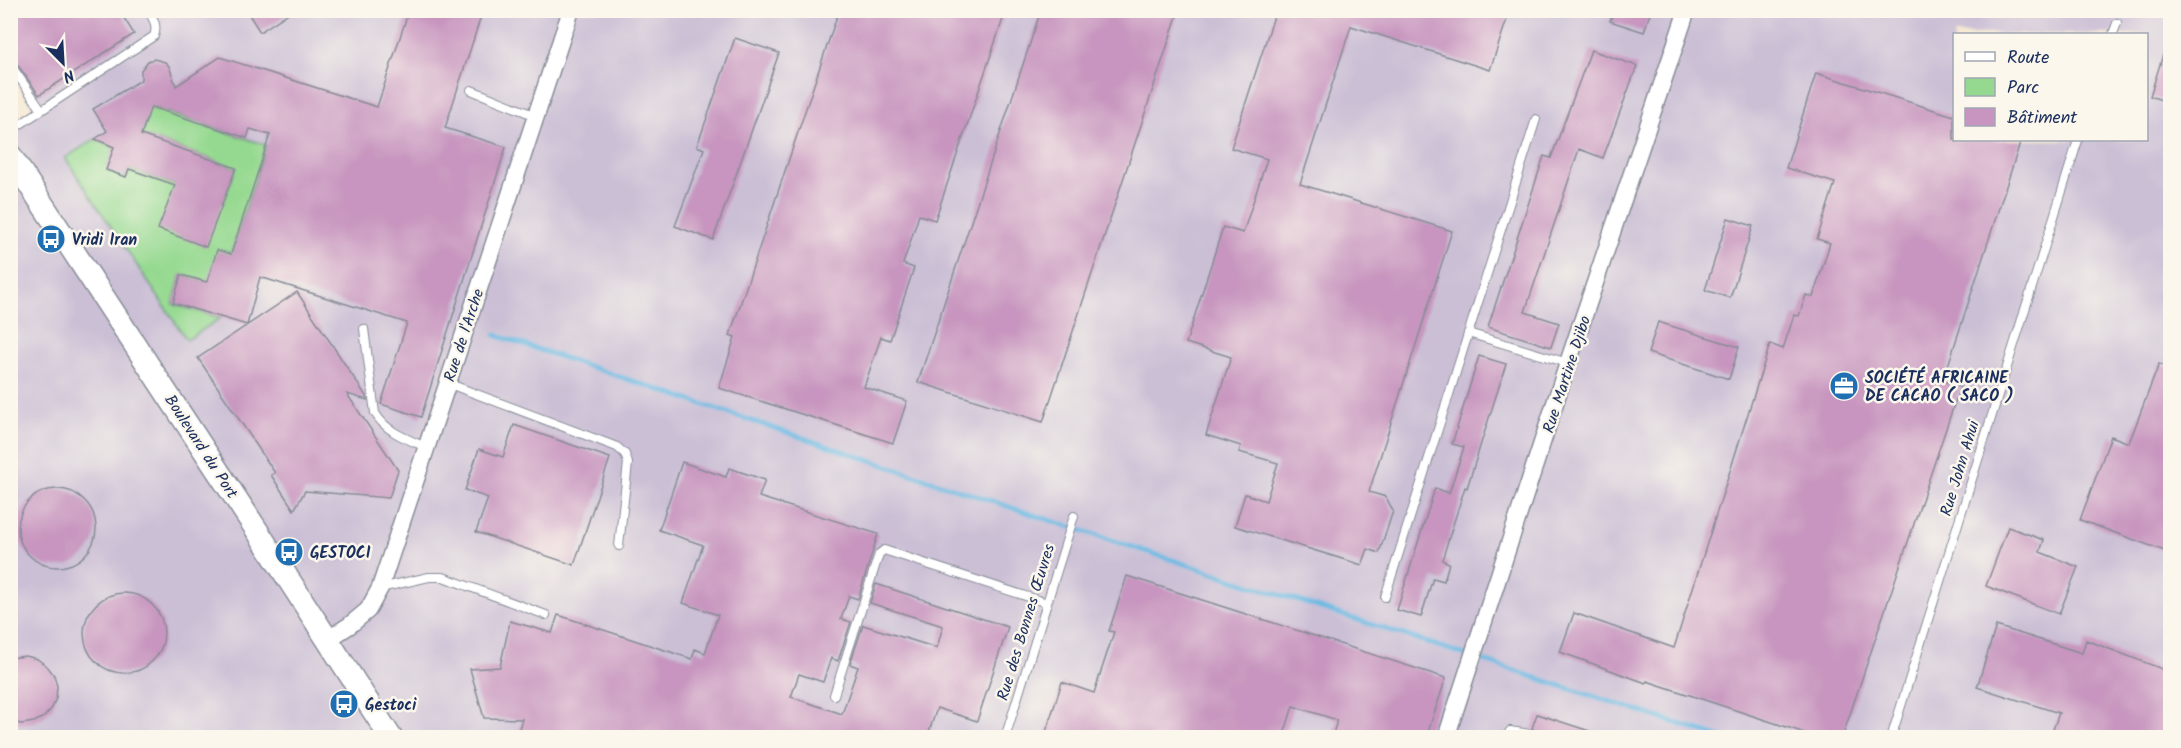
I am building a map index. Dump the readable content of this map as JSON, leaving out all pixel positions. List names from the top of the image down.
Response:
{
  "streets": {
    "main road": ["Boulevard du Port"],
    "street": ["Rue de l'Arche", "Rue Martine Djibo"],
    "lane": ["Rue John Ahui", "Rue des Bonnes Œuvres"]
  },
  "crossings": [
    ["Rue de l'Arche", "Boulevard du Port"]
  ],
  "places": {
    "bus stop": ["Vridi Iran", "GESTOCI", "Gestoci"],
    "office": ["SOCIÉTÉ AFRICAINE DE CACAO ( SACO )"]
  },
  "legend": ["Route", "Parc", "Bâtiment"],
  "north": "bottom right"
}
